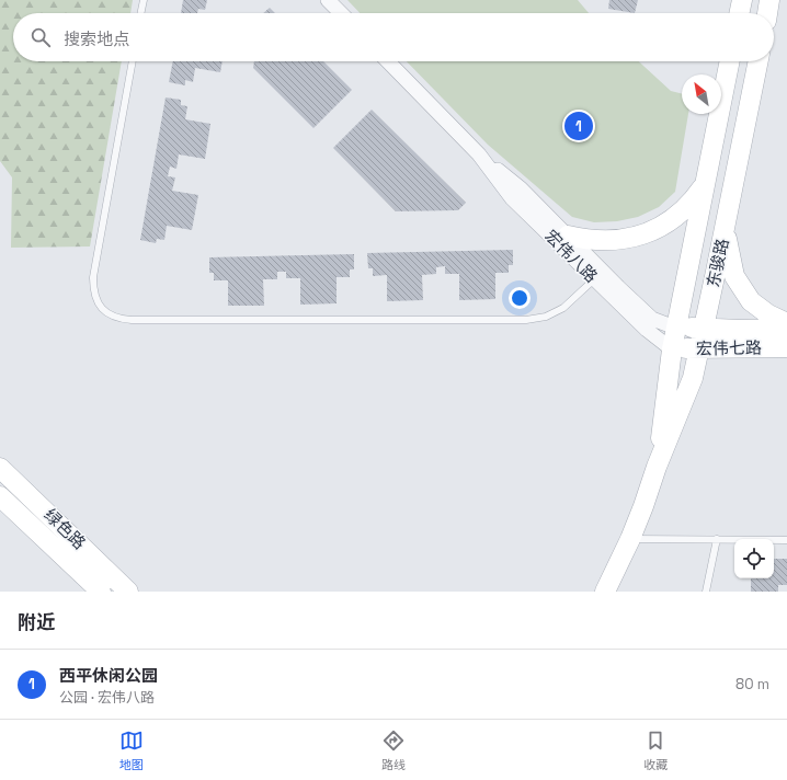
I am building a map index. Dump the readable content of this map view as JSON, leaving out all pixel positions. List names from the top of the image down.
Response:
{
  "streets": {
    "street": [
      "宏伟八路",
      "东骏路",
      "宏伟七路",
      "绿色路"
    ]
  },
  "crossings": [
    ["宏伟八路", "东骏路"],
    ["宏伟八路", "宏伟七路"],
    ["东骏路", "宏伟七路"]
  ],
  "north": "top left",
  "page": {
    "search": "搜索地点",
    "pins": "1",
    "heading": "附近",
    "list": [
      {
        "mark": "1",
        "name": "西平休闲公园",
        "note": "公园 · 宏伟八路",
        "value": "80 m"
      }
    ],
    "nav": ["地图", "路线", "收藏"]
  }
}
